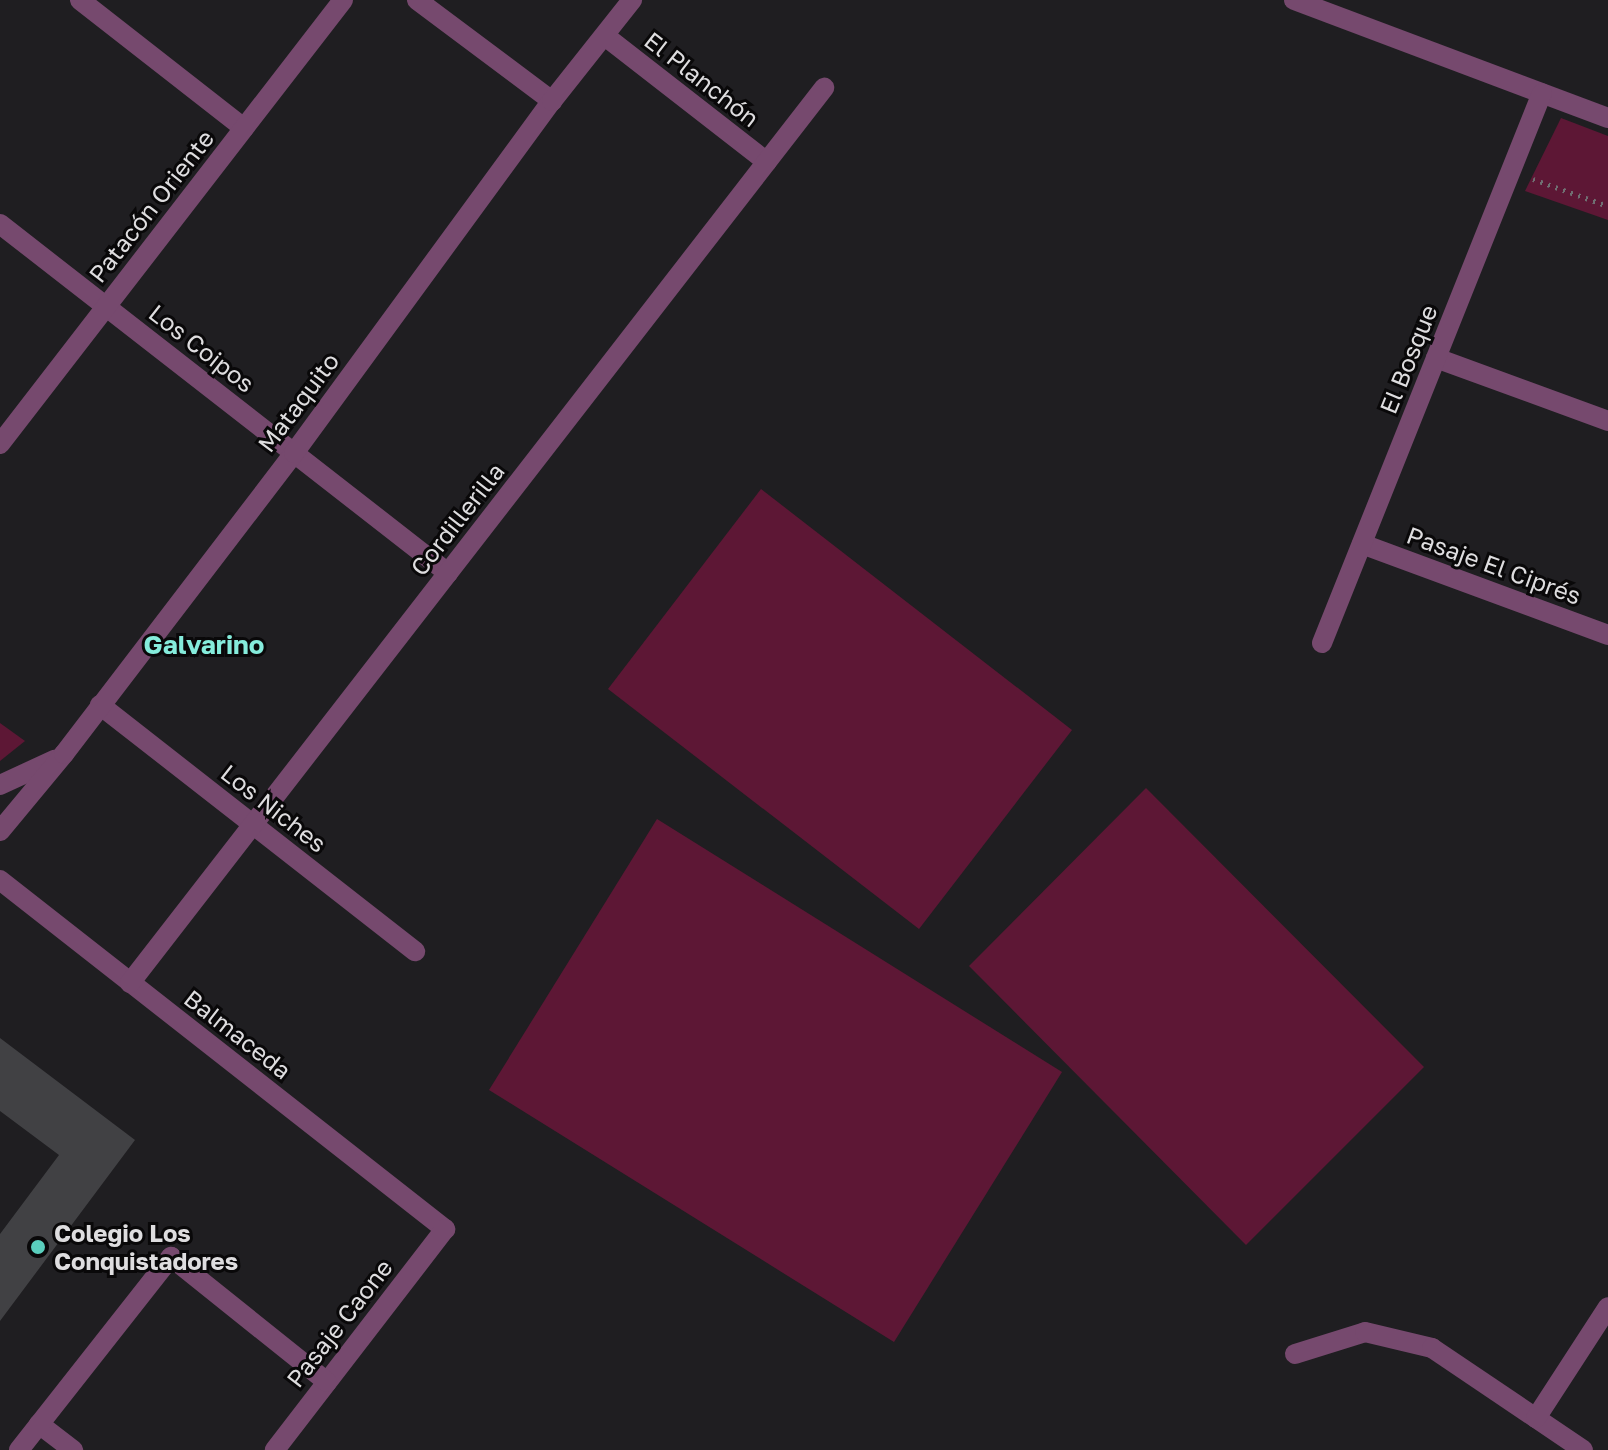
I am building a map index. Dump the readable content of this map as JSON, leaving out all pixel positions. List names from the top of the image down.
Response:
{
  "streets": {
    "street": [
      "El Planchón",
      "Patacón Oriente",
      "Los Coipos",
      "El Bosque",
      "Mataquito",
      "Cordillerilla",
      "Pasaje El Ciprés",
      "Los Niches",
      "Balmaceda",
      "Pasaje Caone"
    ]
  },
  "crossings": [
    ["El Planchón", "Mataquito"],
    ["El Planchón", "Cordillerilla"],
    ["Patacón Oriente", "Los Coipos"],
    ["Los Coipos", "Mataquito"],
    ["Los Coipos", "Cordillerilla"],
    ["El Bosque", "Pasaje El Ciprés"],
    ["Mataquito", "Los Niches"],
    ["Cordillerilla", "Los Niches"],
    ["Cordillerilla", "Balmaceda"],
    ["Balmaceda", "Pasaje Caone"]
  ],
  "districts": ["Galvarino"],
  "places": ["Colegio Los Conquistadores"]
}
